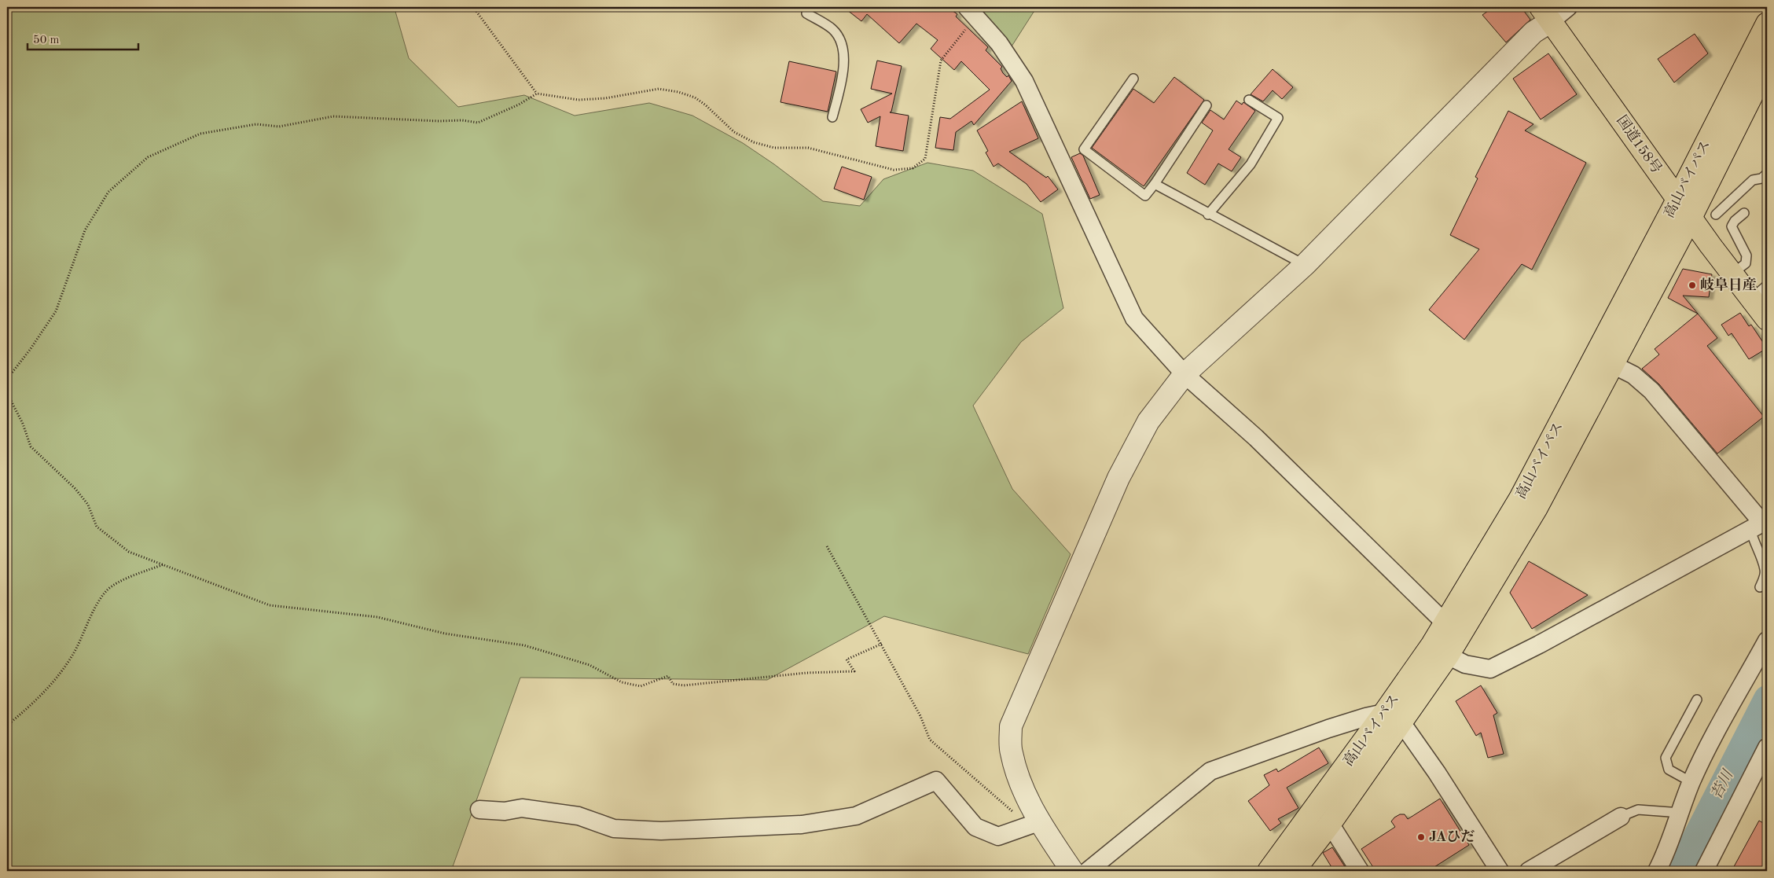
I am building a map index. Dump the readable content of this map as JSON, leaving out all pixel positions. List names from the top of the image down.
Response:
{
  "streets": {
    "highway": ["国道158号", "高山バイパス"]
  },
  "crossings": [
    ["国道158号", "高山バイパス"]
  ],
  "water": ["苔川"],
  "places": ["岐阜日産", "JAひだ"],
  "scale_bar": "50 m"
}
